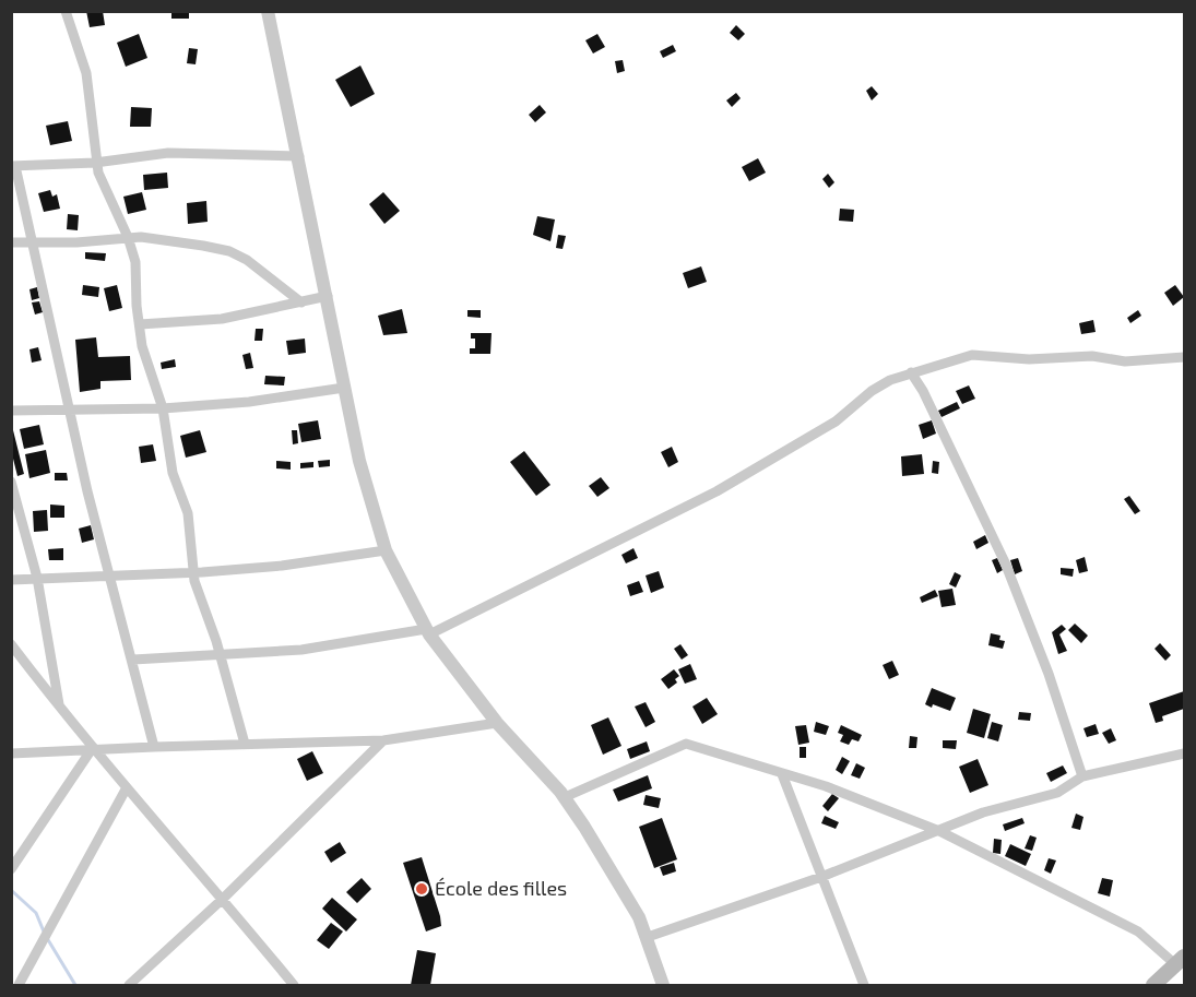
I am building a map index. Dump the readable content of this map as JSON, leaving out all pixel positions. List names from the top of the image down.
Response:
{
  "places": ["École des filles"]
}
